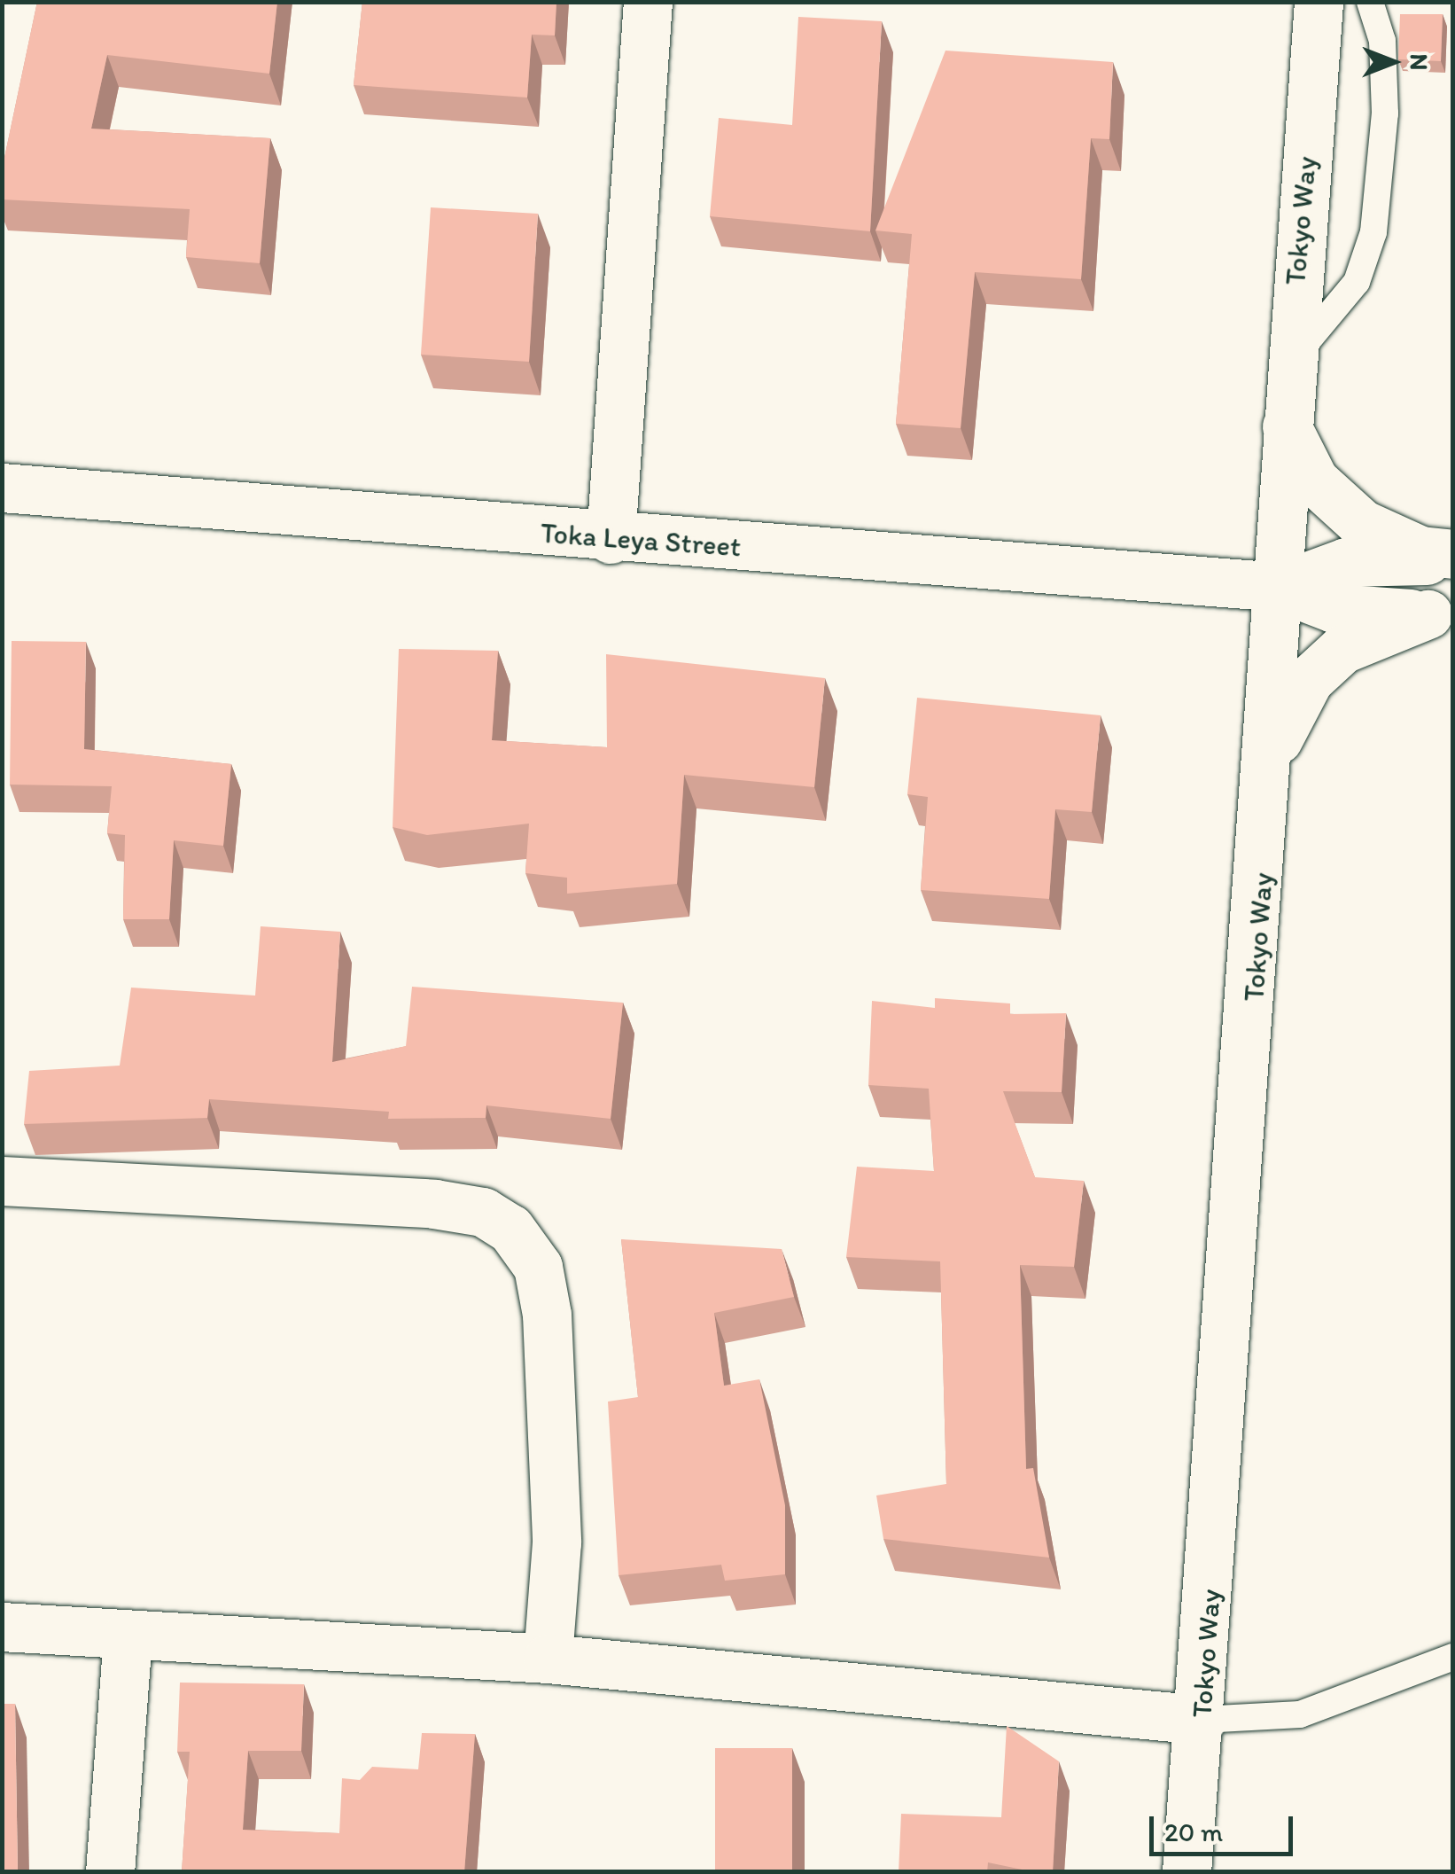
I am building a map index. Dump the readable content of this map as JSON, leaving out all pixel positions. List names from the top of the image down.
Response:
{
  "streets": {
    "street": ["Tokyo Way", "Toka Leya Street"]
  },
  "crossings": [
    ["Tokyo Way", "Toka Leya Street"]
  ],
  "scale_bar": "20 m",
  "north": "right"
}
